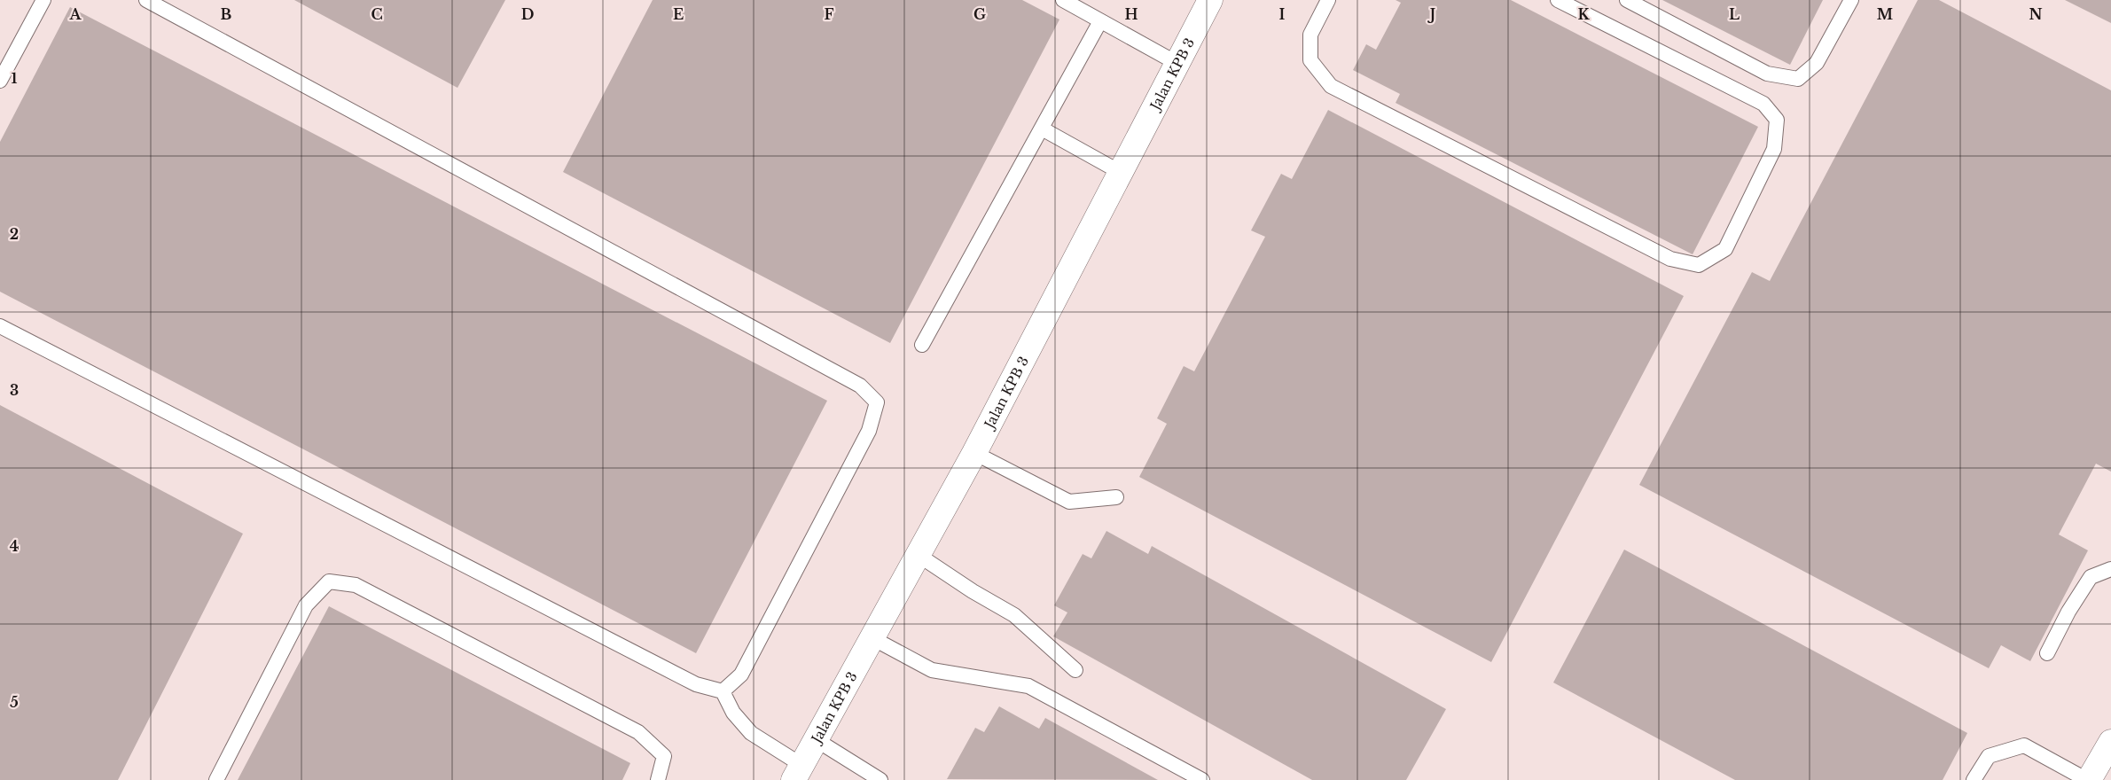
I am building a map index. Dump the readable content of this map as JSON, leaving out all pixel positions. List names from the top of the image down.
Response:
{
  "streets": {
    "street": ["Jalan KPB 3"]
  },
  "grid": {
    "columns": [
      "A",
      "B",
      "C",
      "D",
      "E",
      "F",
      "G",
      "H",
      "I",
      "J",
      "K",
      "L",
      "M",
      "N"
    ],
    "rows": [
      "1",
      "2",
      "3",
      "4",
      "5"
    ]
  }
}
